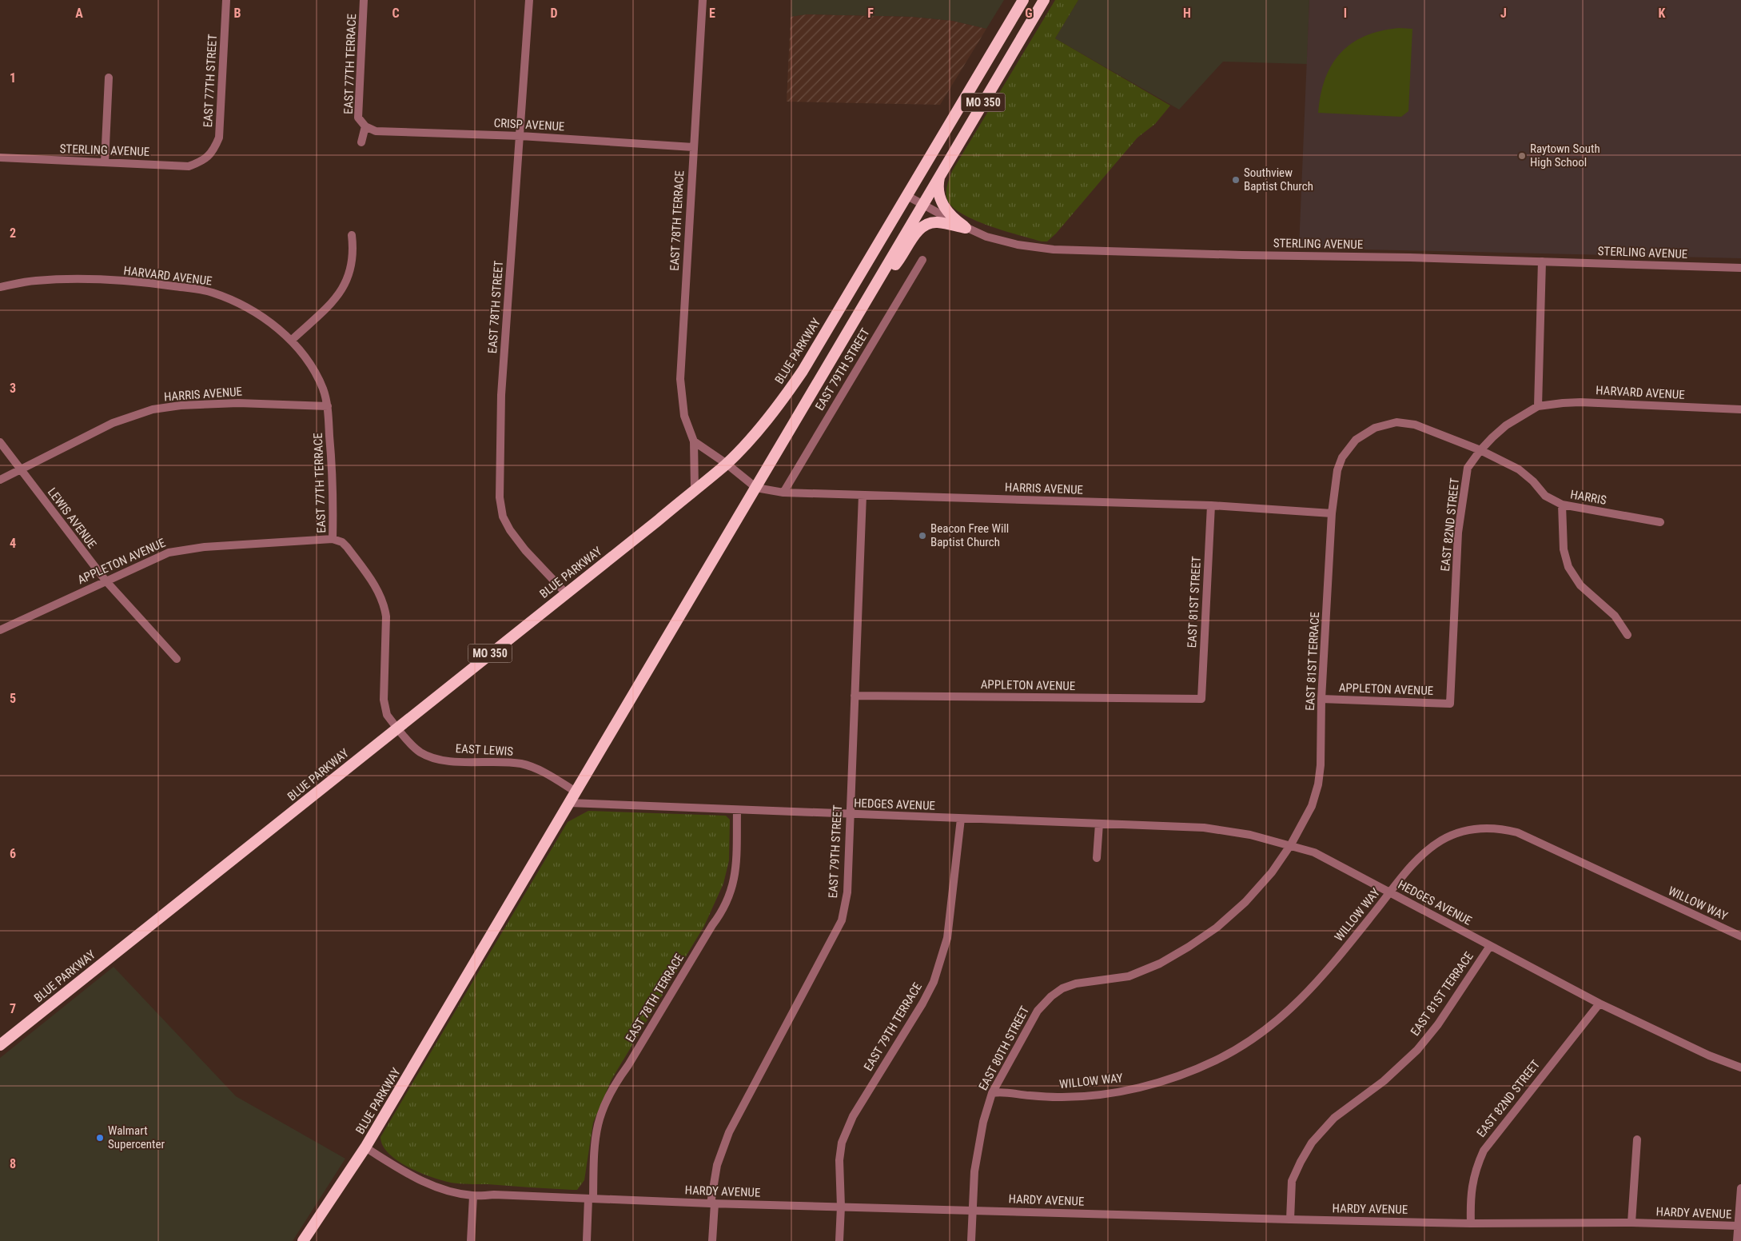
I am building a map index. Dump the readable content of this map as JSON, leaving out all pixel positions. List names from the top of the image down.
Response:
{
  "streets": {
    "highway": ["MO 350", "BLUE PARKWAY"],
    "street": [
      "EAST 77TH TERRACE",
      "EAST 77TH STREET",
      "CRISP AVENUE",
      "STERLING AVENUE",
      "EAST 78TH TERRACE",
      "HARVARD AVENUE",
      "EAST 78TH STREET",
      "EAST 79TH STREET",
      "HARRIS AVENUE",
      "HARRIS",
      "LEWIS AVENUE",
      "EAST 82ND STREET",
      "APPLETON AVENUE",
      "EAST 81ST STREET",
      "EAST 81ST TERRACE",
      "EAST LEWIS",
      "HEDGES AVENUE",
      "WILLOW WAY",
      "EAST 79TH TERRACE",
      "EAST 80TH STREET",
      "HARDY AVENUE"
    ]
  },
  "crossings": [
    ["EAST 77TH TERRACE", "CRISP AVENUE"],
    ["EAST 77TH TERRACE", "HARVARD AVENUE"],
    ["EAST 77TH TERRACE", "BLUE PARKWAY"],
    ["EAST 77TH TERRACE", "HARRIS AVENUE"],
    ["EAST 77TH TERRACE", "APPLETON AVENUE"],
    ["EAST 77TH TERRACE", "EAST LEWIS"],
    ["EAST 77TH STREET", "STERLING AVENUE"],
    ["CRISP AVENUE", "EAST 78TH TERRACE"],
    ["CRISP AVENUE", "EAST 78TH STREET"],
    ["STERLING AVENUE", "BLUE PARKWAY"],
    ["EAST 78TH TERRACE", "BLUE PARKWAY"],
    ["EAST 78TH TERRACE", "HEDGES AVENUE"],
    ["EAST 78TH TERRACE", "HARDY AVENUE"],
    ["HARVARD AVENUE", "HARRIS AVENUE"],
    ["HARVARD AVENUE", "EAST 82ND STREET"],
    ["EAST 78TH STREET", "BLUE PARKWAY"],
    ["BLUE PARKWAY", "HARRIS AVENUE"],
    ["BLUE PARKWAY", "EAST LEWIS"],
    ["BLUE PARKWAY", "HEDGES AVENUE"],
    ["BLUE PARKWAY", "HARDY AVENUE"],
    ["EAST 79TH STREET", "HARRIS AVENUE"],
    ["EAST 79TH STREET", "APPLETON AVENUE"],
    ["EAST 79TH STREET", "HEDGES AVENUE"],
    ["EAST 79TH STREET", "HARDY AVENUE"],
    ["HARRIS AVENUE", "LEWIS AVENUE"],
    ["HARRIS AVENUE", "EAST 81ST STREET"],
    ["HARRIS AVENUE", "EAST 81ST TERRACE"],
    ["HARRIS", "EAST 82ND STREET"],
    ["HARRIS", "EAST 81ST TERRACE"],
    ["LEWIS AVENUE", "APPLETON AVENUE"],
    ["EAST 82ND STREET", "APPLETON AVENUE"],
    ["EAST 82ND STREET", "HEDGES AVENUE"],
    ["EAST 82ND STREET", "HARDY AVENUE"],
    ["APPLETON AVENUE", "EAST 81ST STREET"],
    ["APPLETON AVENUE", "EAST 81ST TERRACE"],
    ["EAST 81ST TERRACE", "HEDGES AVENUE"],
    ["EAST 81ST TERRACE", "EAST 80TH STREET"],
    ["EAST 81ST TERRACE", "HARDY AVENUE"],
    ["HEDGES AVENUE", "WILLOW WAY"],
    ["HEDGES AVENUE", "EAST 79TH TERRACE"],
    ["HEDGES AVENUE", "EAST 80TH STREET"],
    ["WILLOW WAY", "EAST 80TH STREET"],
    ["EAST 79TH TERRACE", "HARDY AVENUE"],
    ["EAST 80TH STREET", "HARDY AVENUE"]
  ],
  "places": [
    "Raytown South High School",
    "Southview Baptist Church",
    "Beacon Free Will Baptist Church",
    "Walmart Supercenter"
  ],
  "grid": {
    "columns": [
      "A",
      "B",
      "C",
      "D",
      "E",
      "F",
      "G",
      "H",
      "I",
      "J",
      "K"
    ],
    "rows": [
      "1",
      "2",
      "3",
      "4",
      "5",
      "6",
      "7",
      "8"
    ]
  }
}
